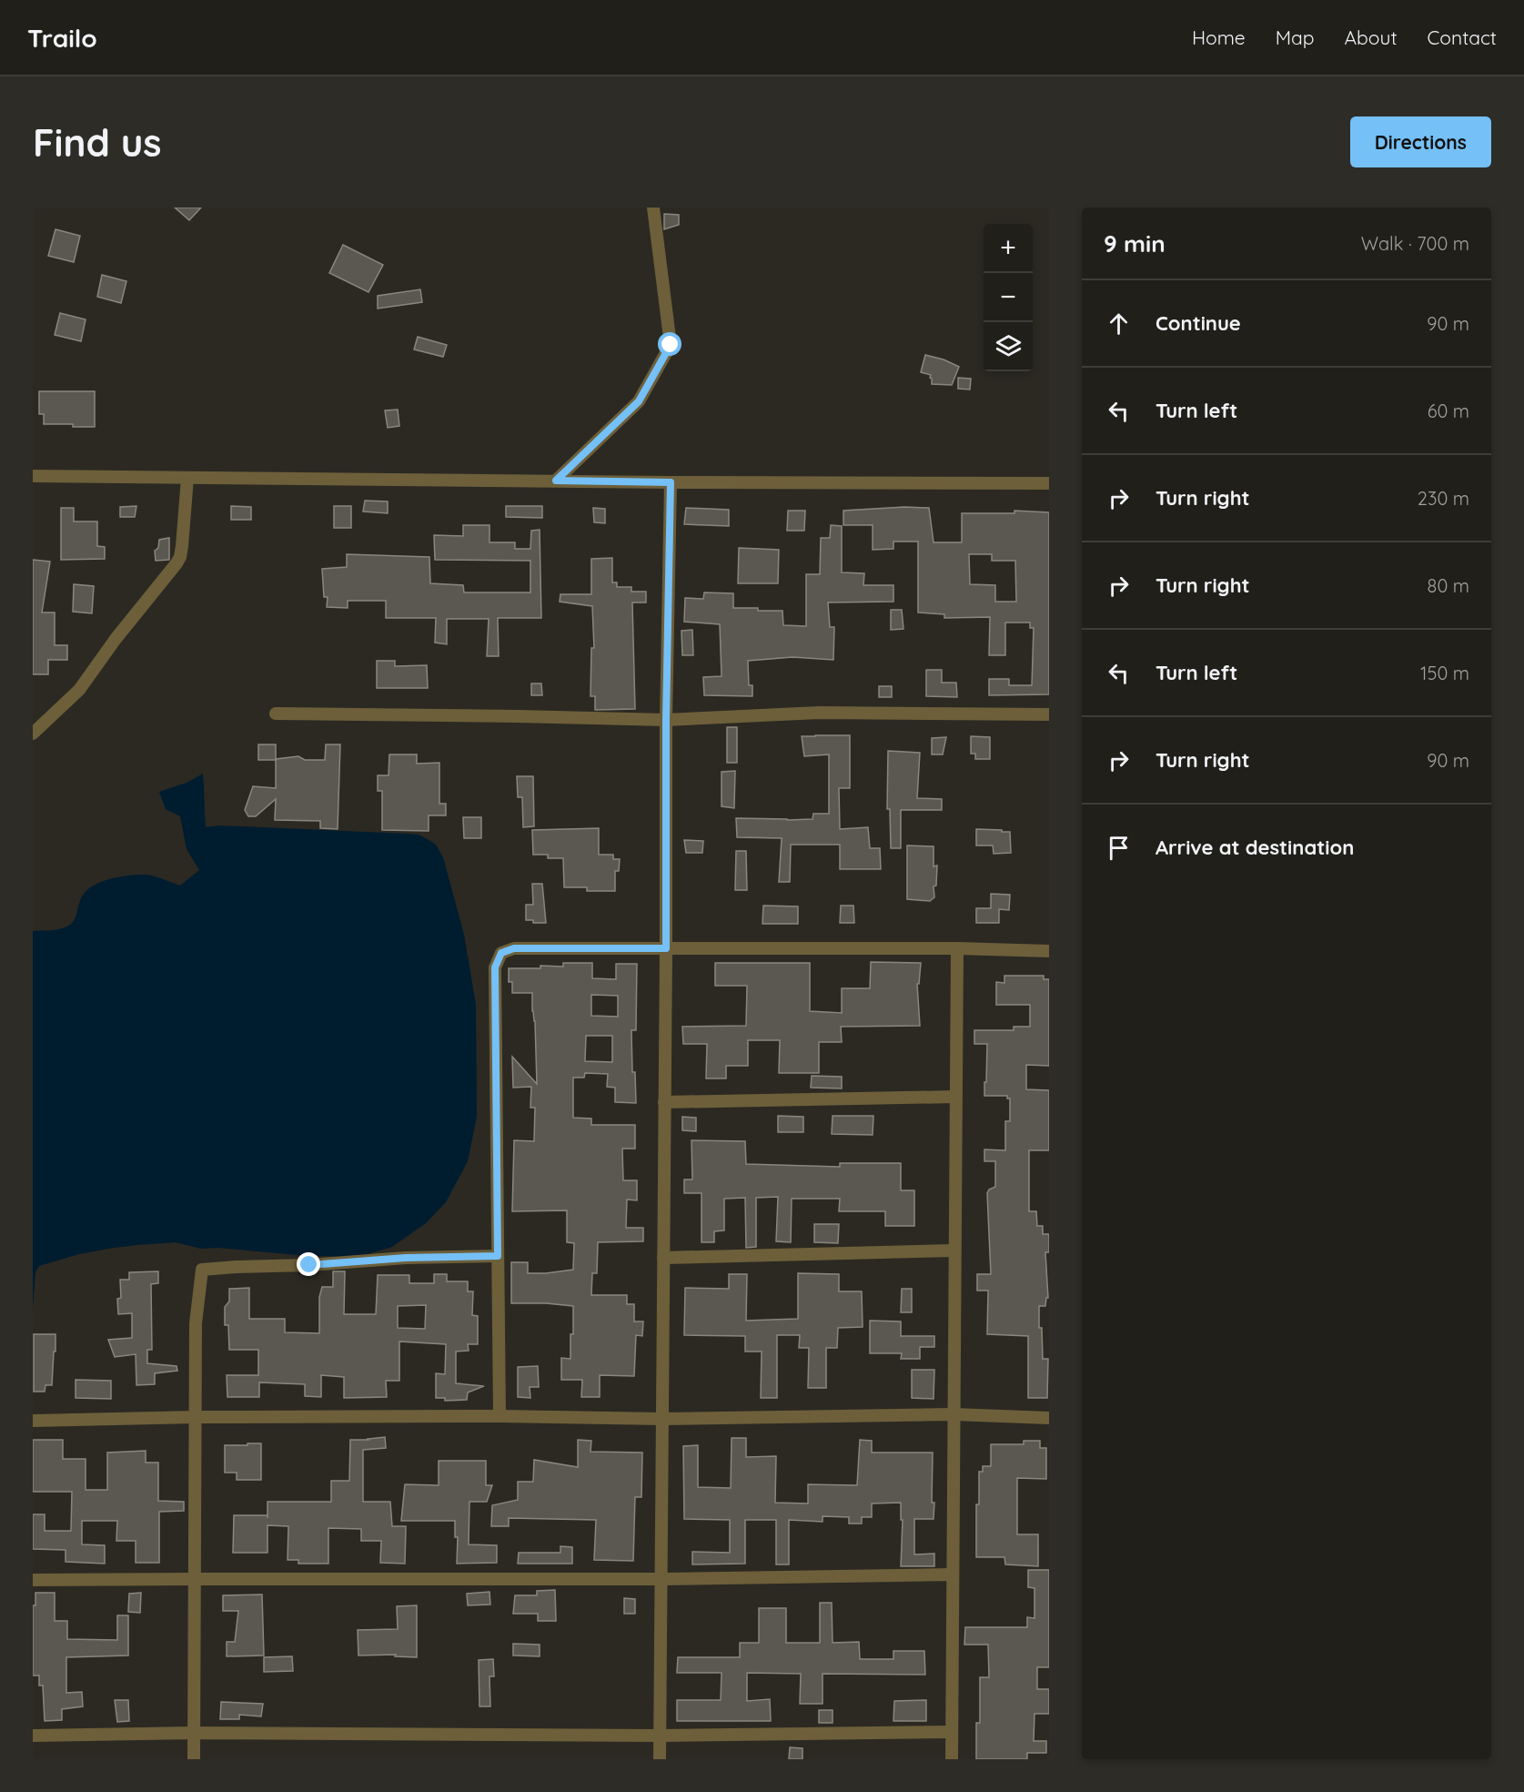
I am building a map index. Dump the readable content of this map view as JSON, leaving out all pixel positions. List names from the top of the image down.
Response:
{
  "page": {
    "header": "Trailo",
    "nav": [
      "Home",
      "Map",
      "About",
      "Contact"
    ],
    "buttons": "Directions",
    "title": "Find us",
    "heading": ["9 min", "Walk · 700 m"],
    "map_buttons": ["+", "−"],
    "list": [
      ["Continue", "90 m"],
      ["Turn left", "60 m"],
      ["Turn right", "230 m"],
      ["Turn right", "80 m"],
      ["Turn left", "150 m"],
      ["Turn right", "90 m"],
      "Arrive at destination"
    ]
  }
}
